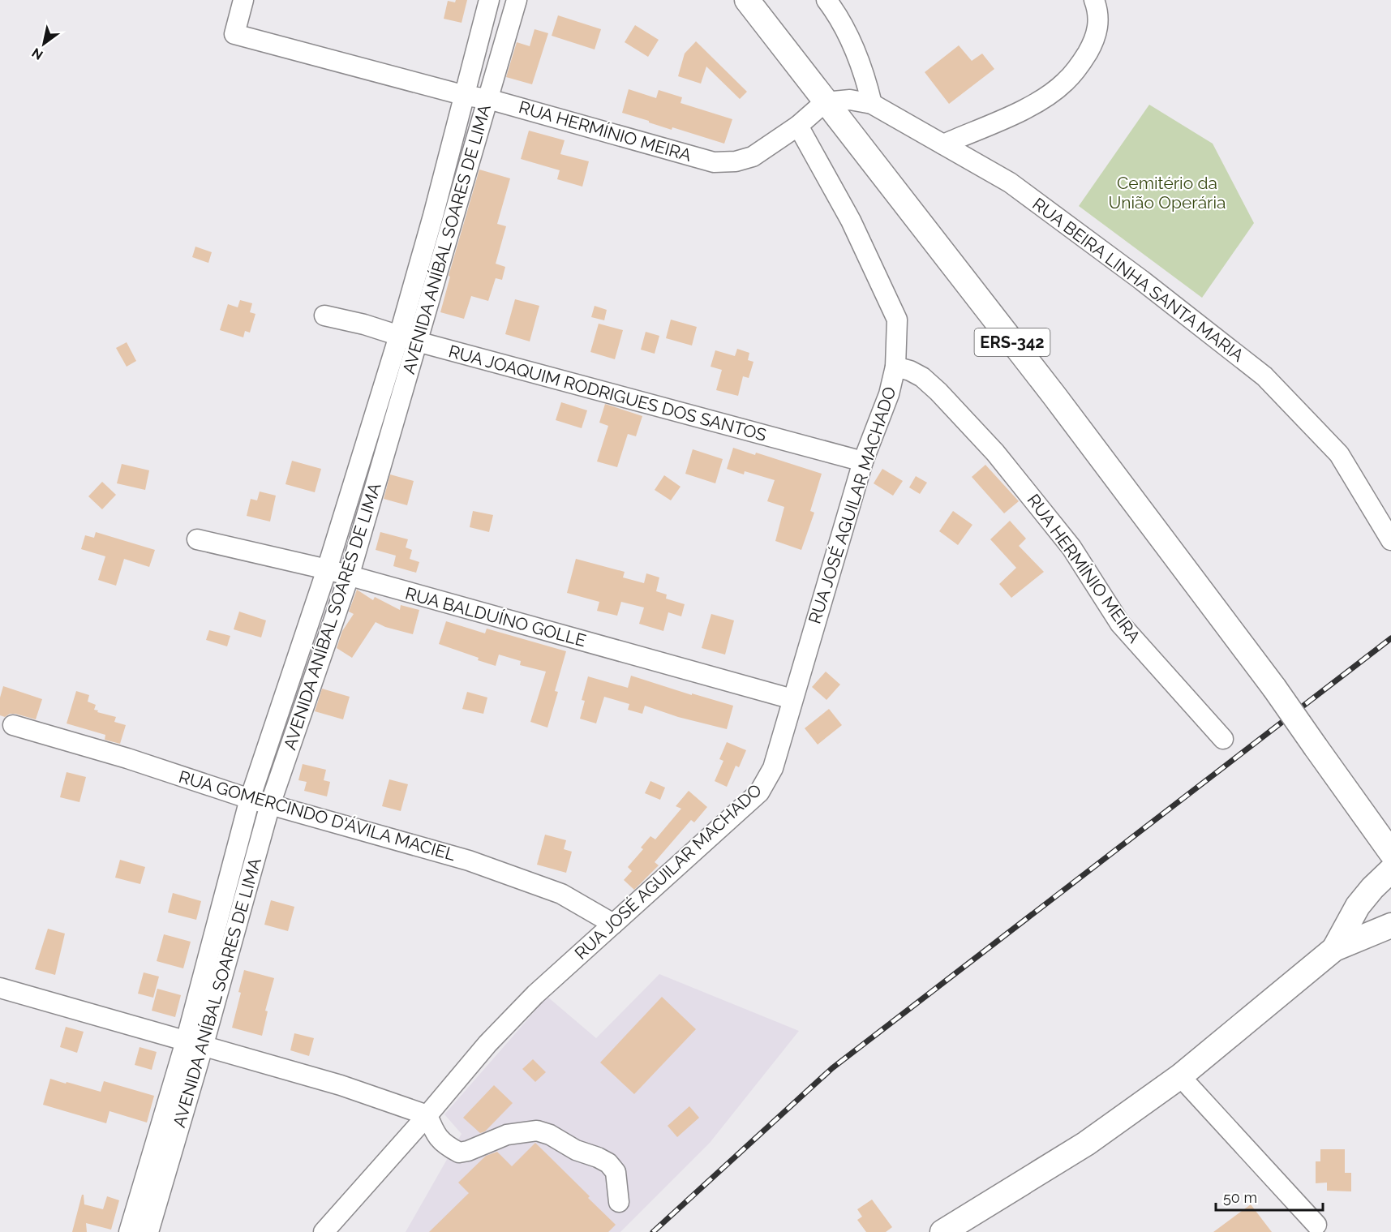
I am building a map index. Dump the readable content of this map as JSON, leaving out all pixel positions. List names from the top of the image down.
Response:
{
  "streets": {
    "main road": ["ERS-342"],
    "street": [
      "RUA HERMÍNIO MEIRA",
      "AVENIDA ANÍBAL SOARES DE LIMA",
      "RUA BEIRA LINHA SANTA MARIA",
      "RUA JOAQUIM RODRIGUES DOS SANTOS",
      "RUA JOSÉ AGUILAR MACHADO",
      "RUA BALDUÍNO GOLLE",
      "RUA GOMERCINDO D'ÁVILA MACIEL"
    ]
  },
  "crossings": [
    ["RUA HERMÍNIO MEIRA", "AVENIDA ANÍBAL SOARES DE LIMA"],
    ["RUA HERMÍNIO MEIRA", "RUA BEIRA LINHA SANTA MARIA"],
    ["RUA HERMÍNIO MEIRA", "ERS-342"],
    ["RUA HERMÍNIO MEIRA", "RUA JOSÉ AGUILAR MACHADO"],
    ["AVENIDA ANÍBAL SOARES DE LIMA", "RUA JOAQUIM RODRIGUES DOS SANTOS"],
    ["AVENIDA ANÍBAL SOARES DE LIMA", "RUA BALDUÍNO GOLLE"],
    ["AVENIDA ANÍBAL SOARES DE LIMA", "RUA GOMERCINDO D'ÁVILA MACIEL"],
    ["RUA BEIRA LINHA SANTA MARIA", "ERS-342"],
    ["RUA JOAQUIM RODRIGUES DOS SANTOS", "RUA JOSÉ AGUILAR MACHADO"],
    ["RUA JOSÉ AGUILAR MACHADO", "RUA BALDUÍNO GOLLE"],
    ["RUA JOSÉ AGUILAR MACHADO", "RUA GOMERCINDO D'ÁVILA MACIEL"]
  ],
  "parks": ["Cemitério da União Operária"],
  "scale_bar": "50 m",
  "north": "bottom left"
}
